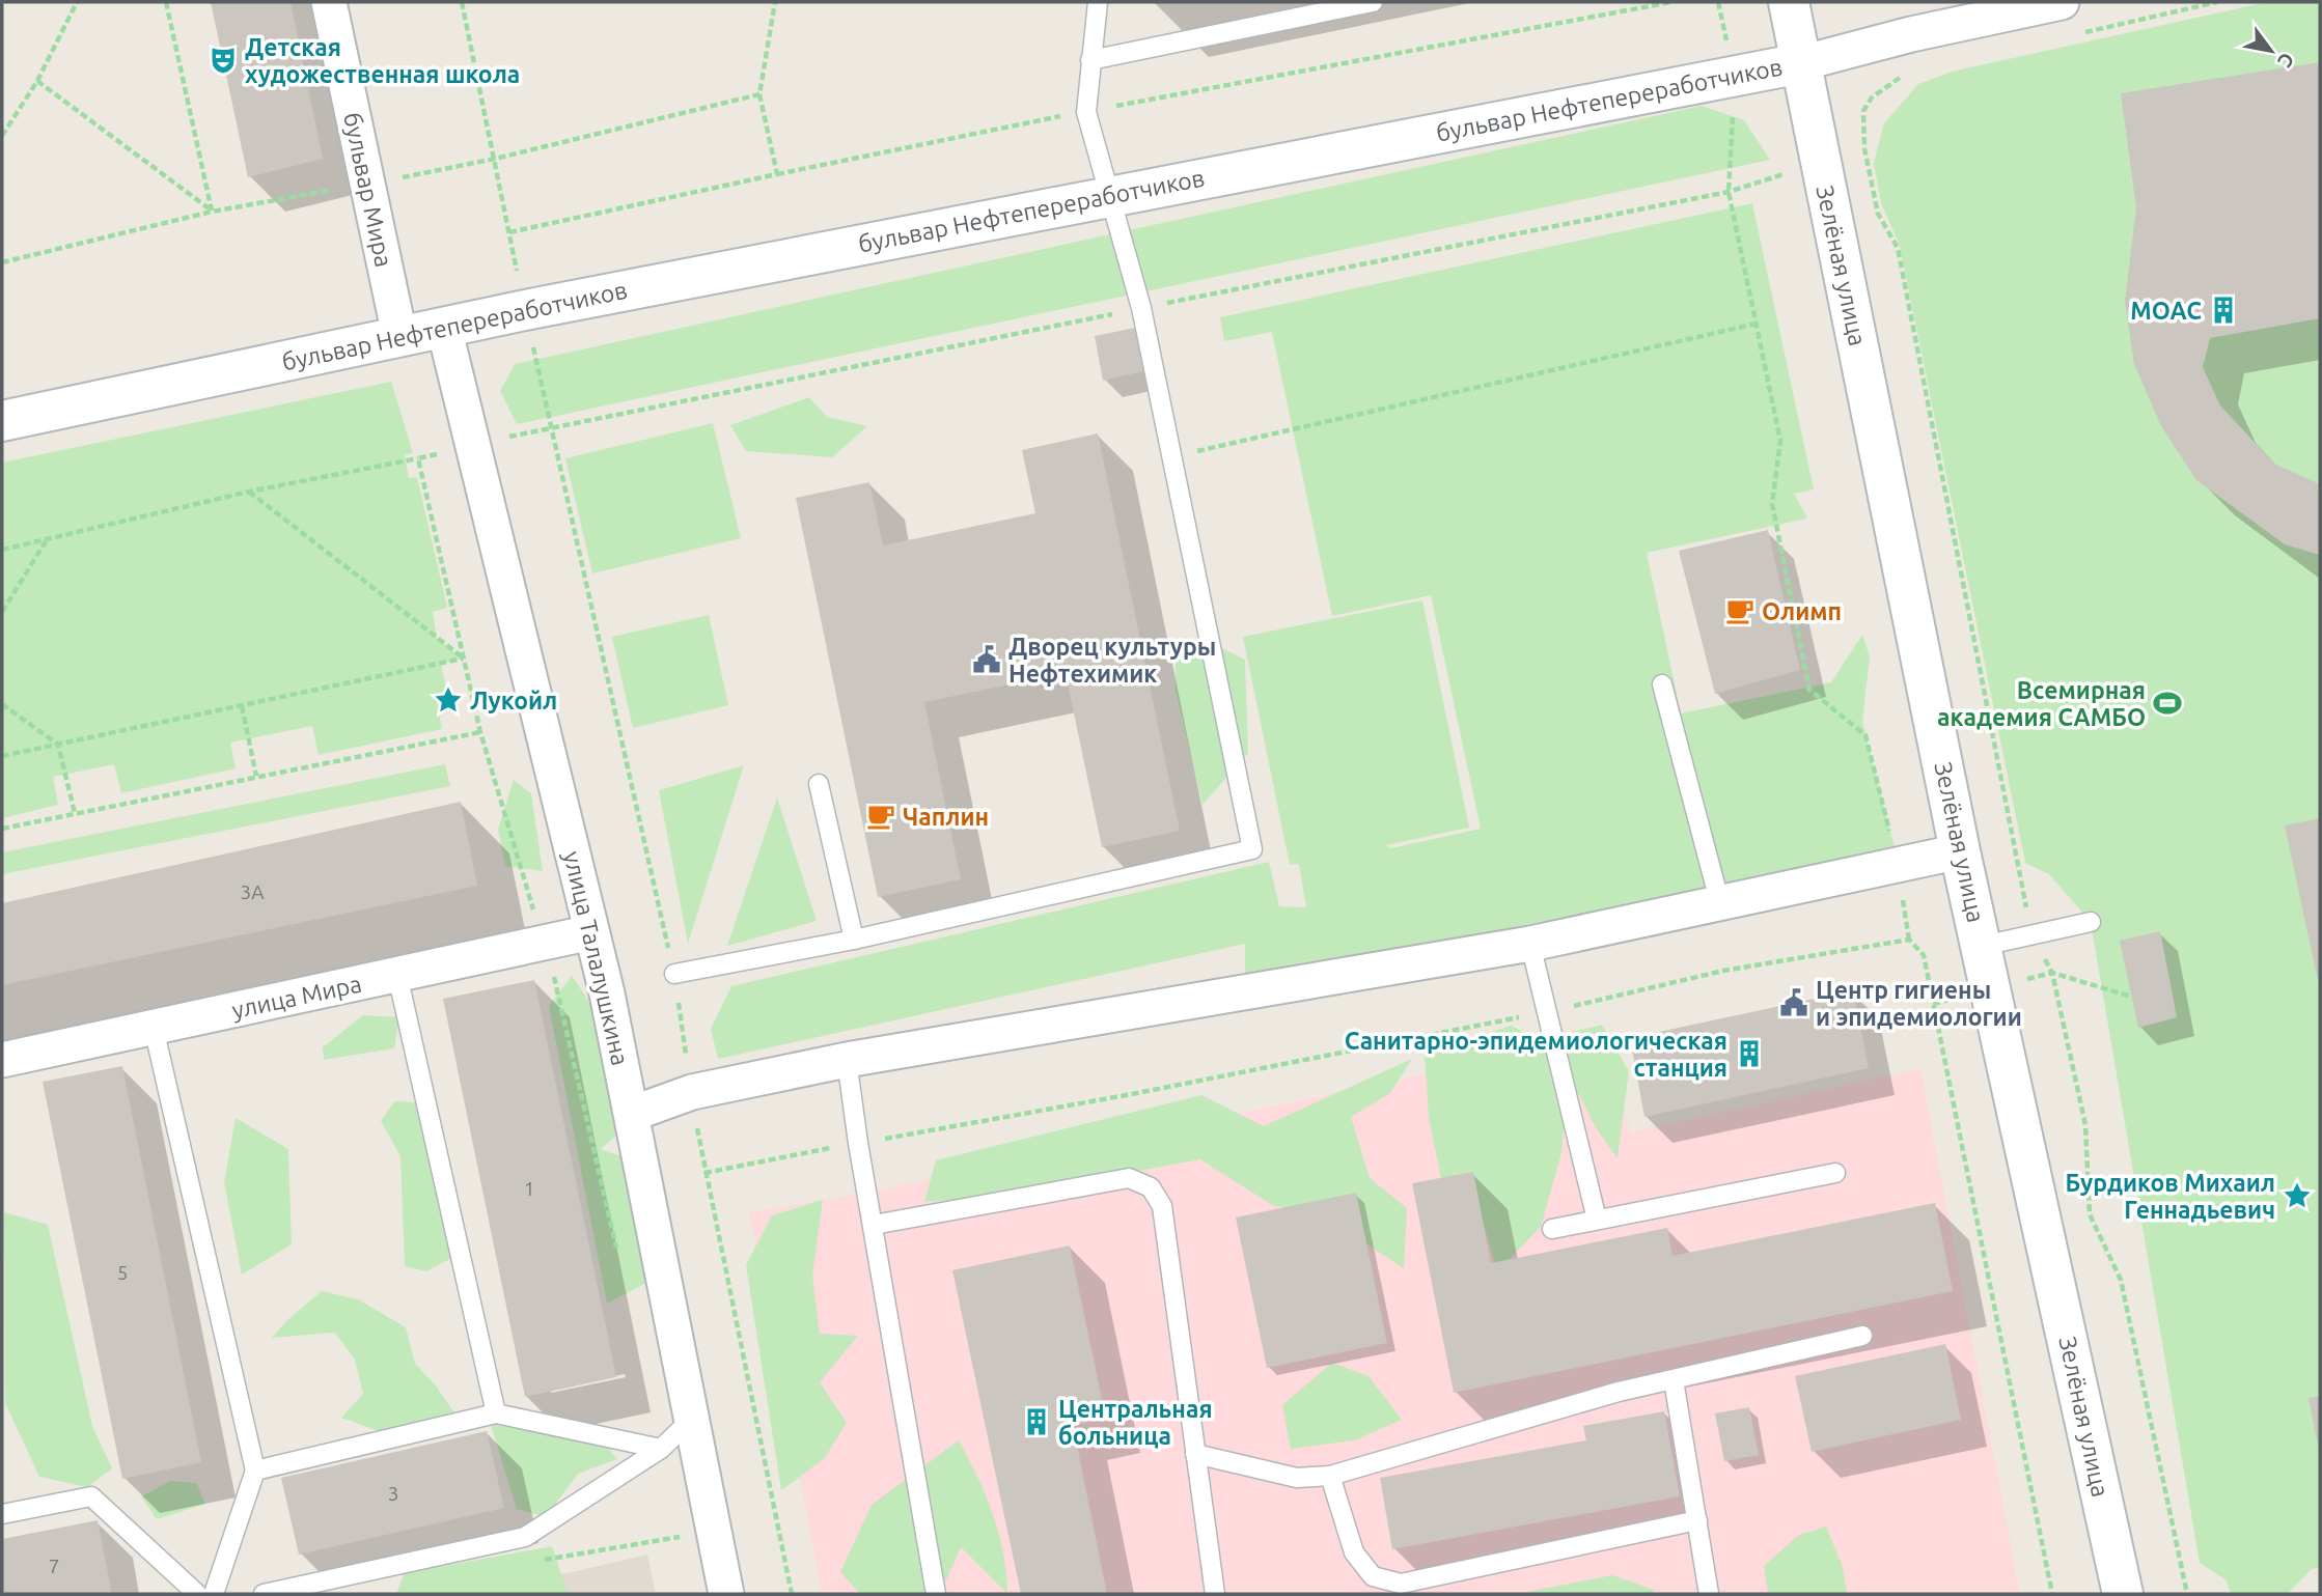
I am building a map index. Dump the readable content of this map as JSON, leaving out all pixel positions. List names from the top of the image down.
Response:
{
  "streets": {
    "street": [
      "бульвар Нефтепереработчиков",
      "бульвар Мира",
      "Зелёная улица",
      "улица Талалушкина",
      "улица Мира"
    ]
  },
  "crossings": [
    ["бульвар Нефтепереработчиков", "бульвар Мира"],
    ["бульвар Нефтепереработчиков", "Зелёная улица"],
    ["бульвар Нефтепереработчиков", "улица Талалушкина"],
    ["улица Талалушкина", "улица Мира"]
  ],
  "places": {
    "theatre": ["Детская художественная школа"],
    "building": ["МОАС", "Санитарно-эпидемиологическая станция", "Центральная больница"],
    "cafe": ["Олимп", "Чаплин"],
    "public building": ["Дворец культуры Нефтехимик", "Центр гигиены и эпидемиологии"],
    "place": ["Лукойл", "Бурдиков Михаил Геннадьевич"],
    "sports": ["Всемирная академия САМБО"]
  },
  "house_numbers": [
    "3А",
    "1",
    "5",
    "3",
    "7"
  ],
  "north": "bottom right"
}
